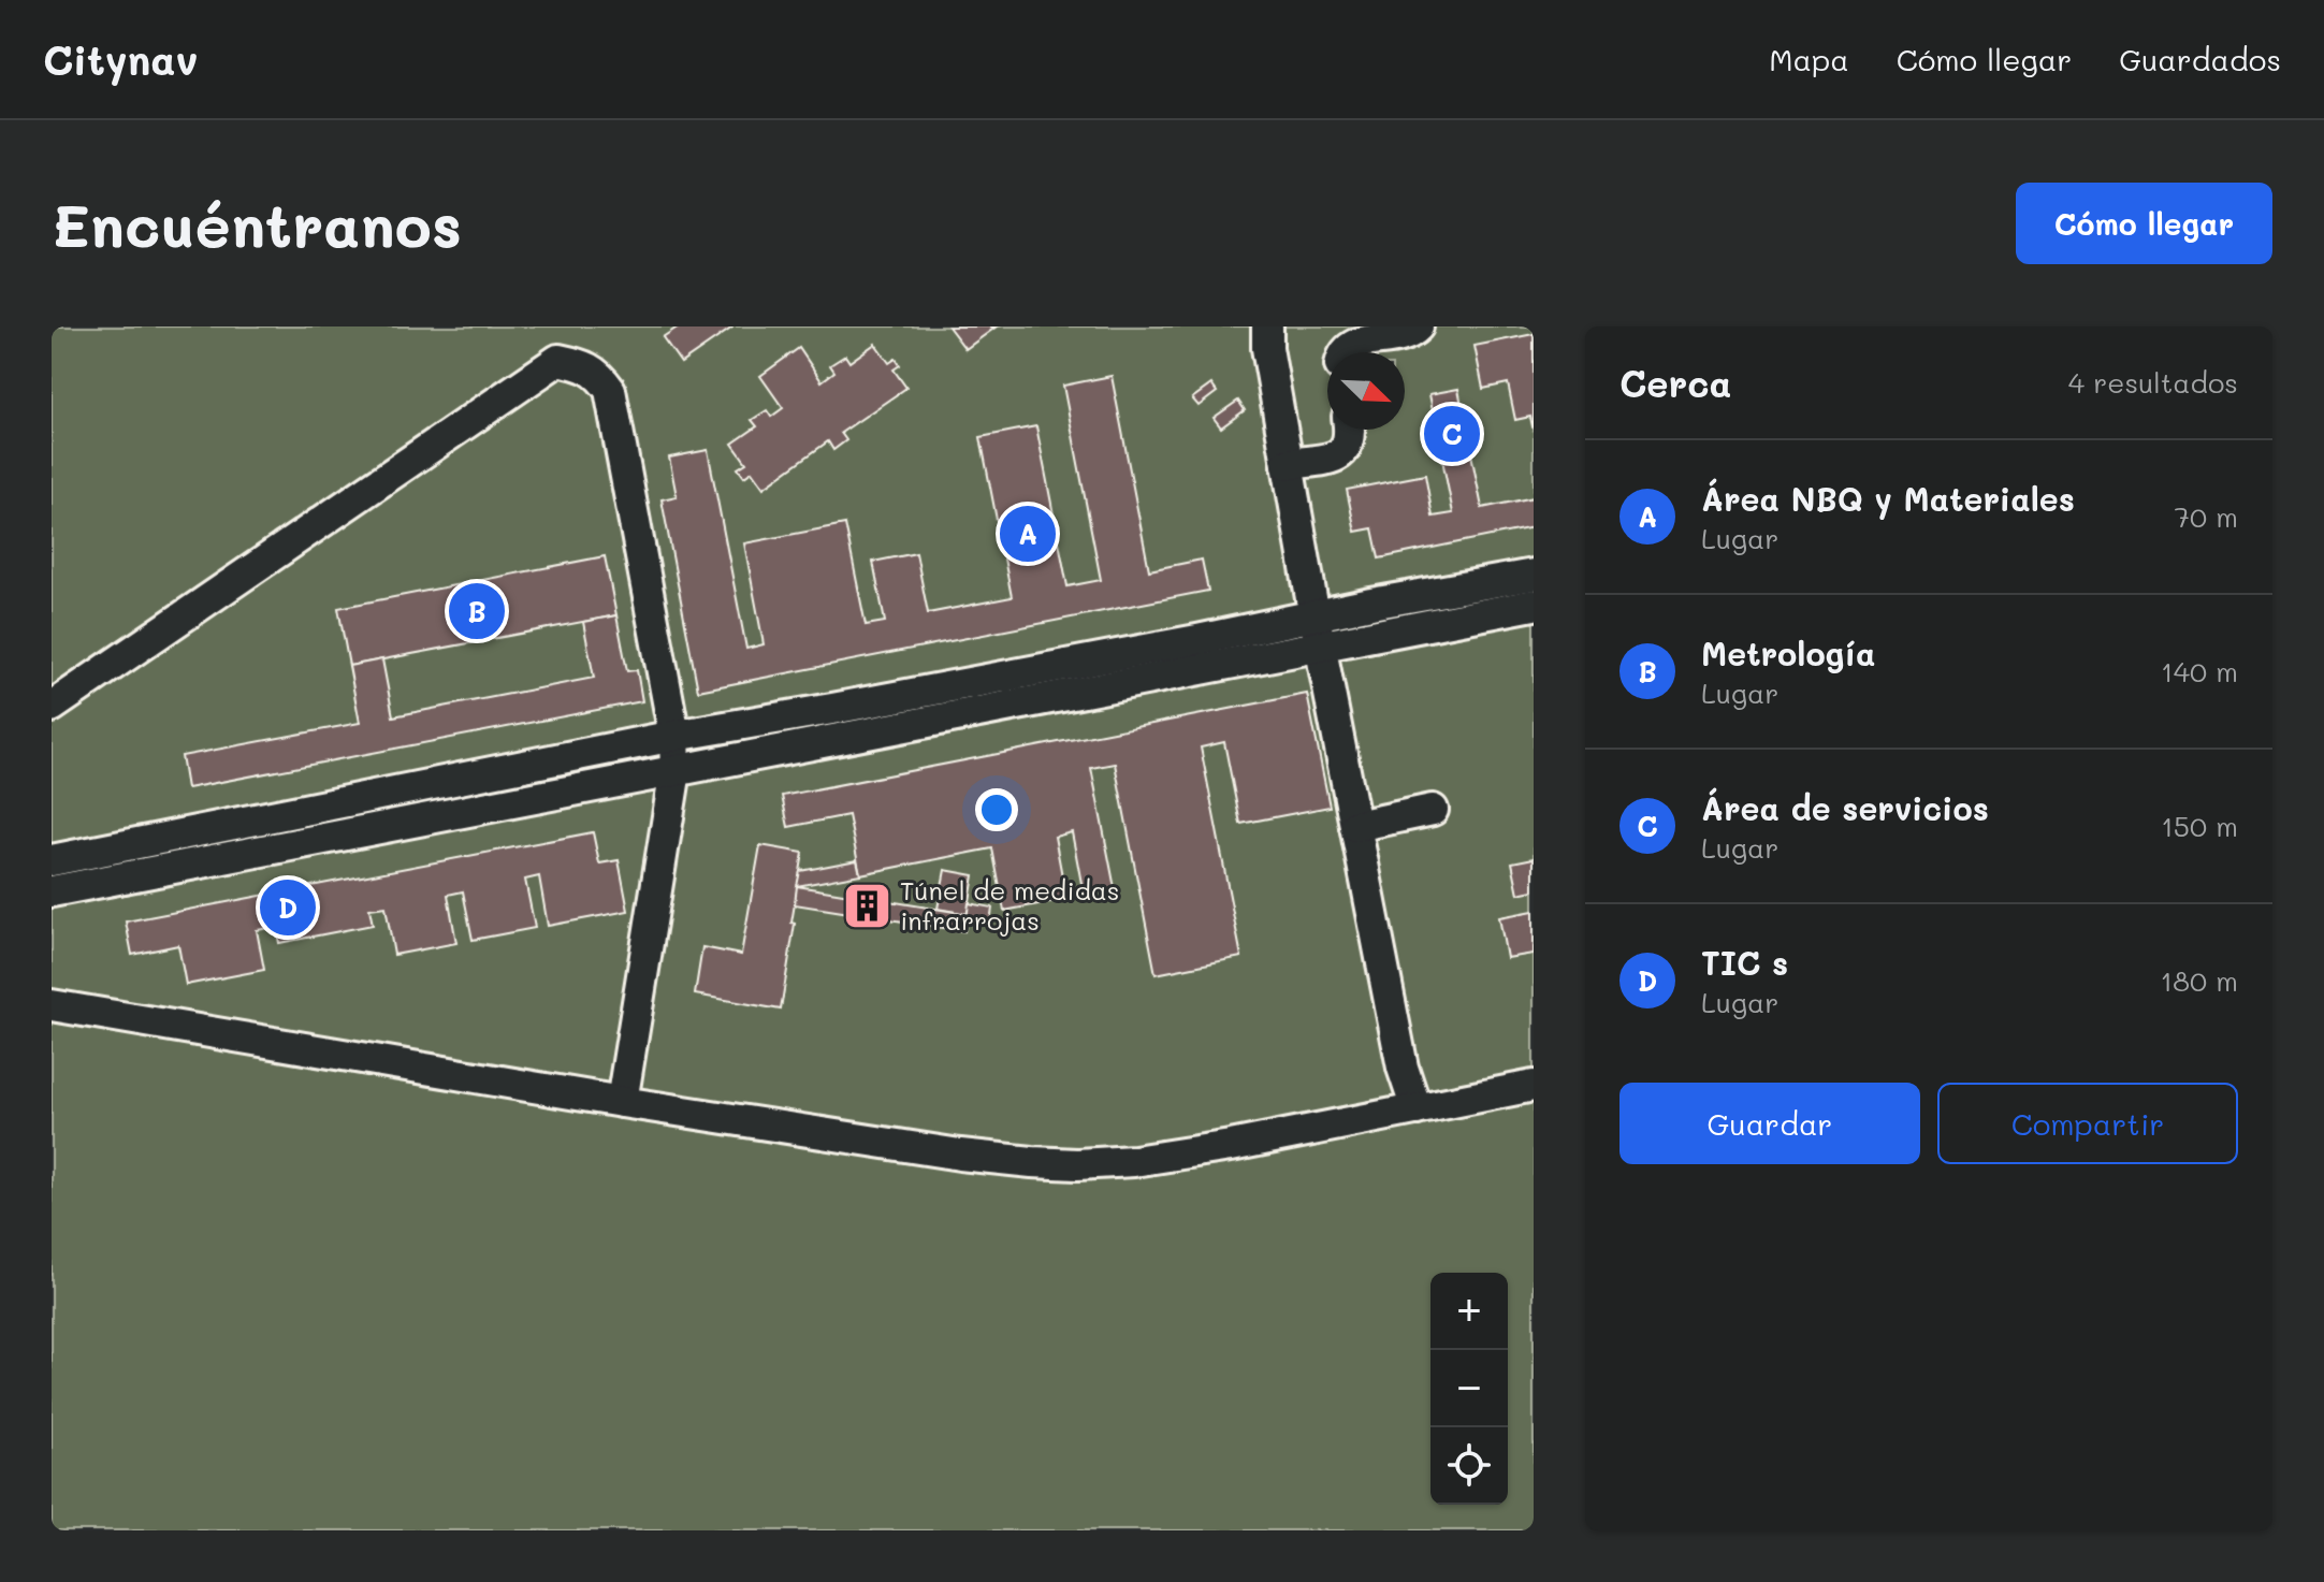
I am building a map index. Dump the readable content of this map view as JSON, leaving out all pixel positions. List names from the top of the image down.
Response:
{
  "places": {
    "building": ["Túnel de medidas infrarrojas"]
  },
  "north": "bottom right",
  "page": {
    "header": "Citynav",
    "nav": ["Mapa", "Cómo llegar", "Guardados"],
    "buttons": [
      "Cómo llegar",
      ["Guardar", "Compartir"]
    ],
    "title": "Encuéntranos",
    "heading": ["Cerca", "4 resultados"],
    "pins": [
      "C",
      "A",
      "B",
      "D"
    ],
    "list": [
      {
        "mark": "A",
        "name": "Área NBQ y Materiales",
        "note": "Lugar",
        "value": "70 m"
      },
      {
        "mark": "B",
        "name": "Metrología",
        "note": "Lugar",
        "value": "140 m"
      },
      {
        "mark": "C",
        "name": "Área de servicios",
        "note": "Lugar",
        "value": "150 m"
      },
      {
        "mark": "D",
        "name": "TIC s",
        "note": "Lugar",
        "value": "180 m"
      }
    ],
    "map_buttons": ["+", "−"]
  }
}
